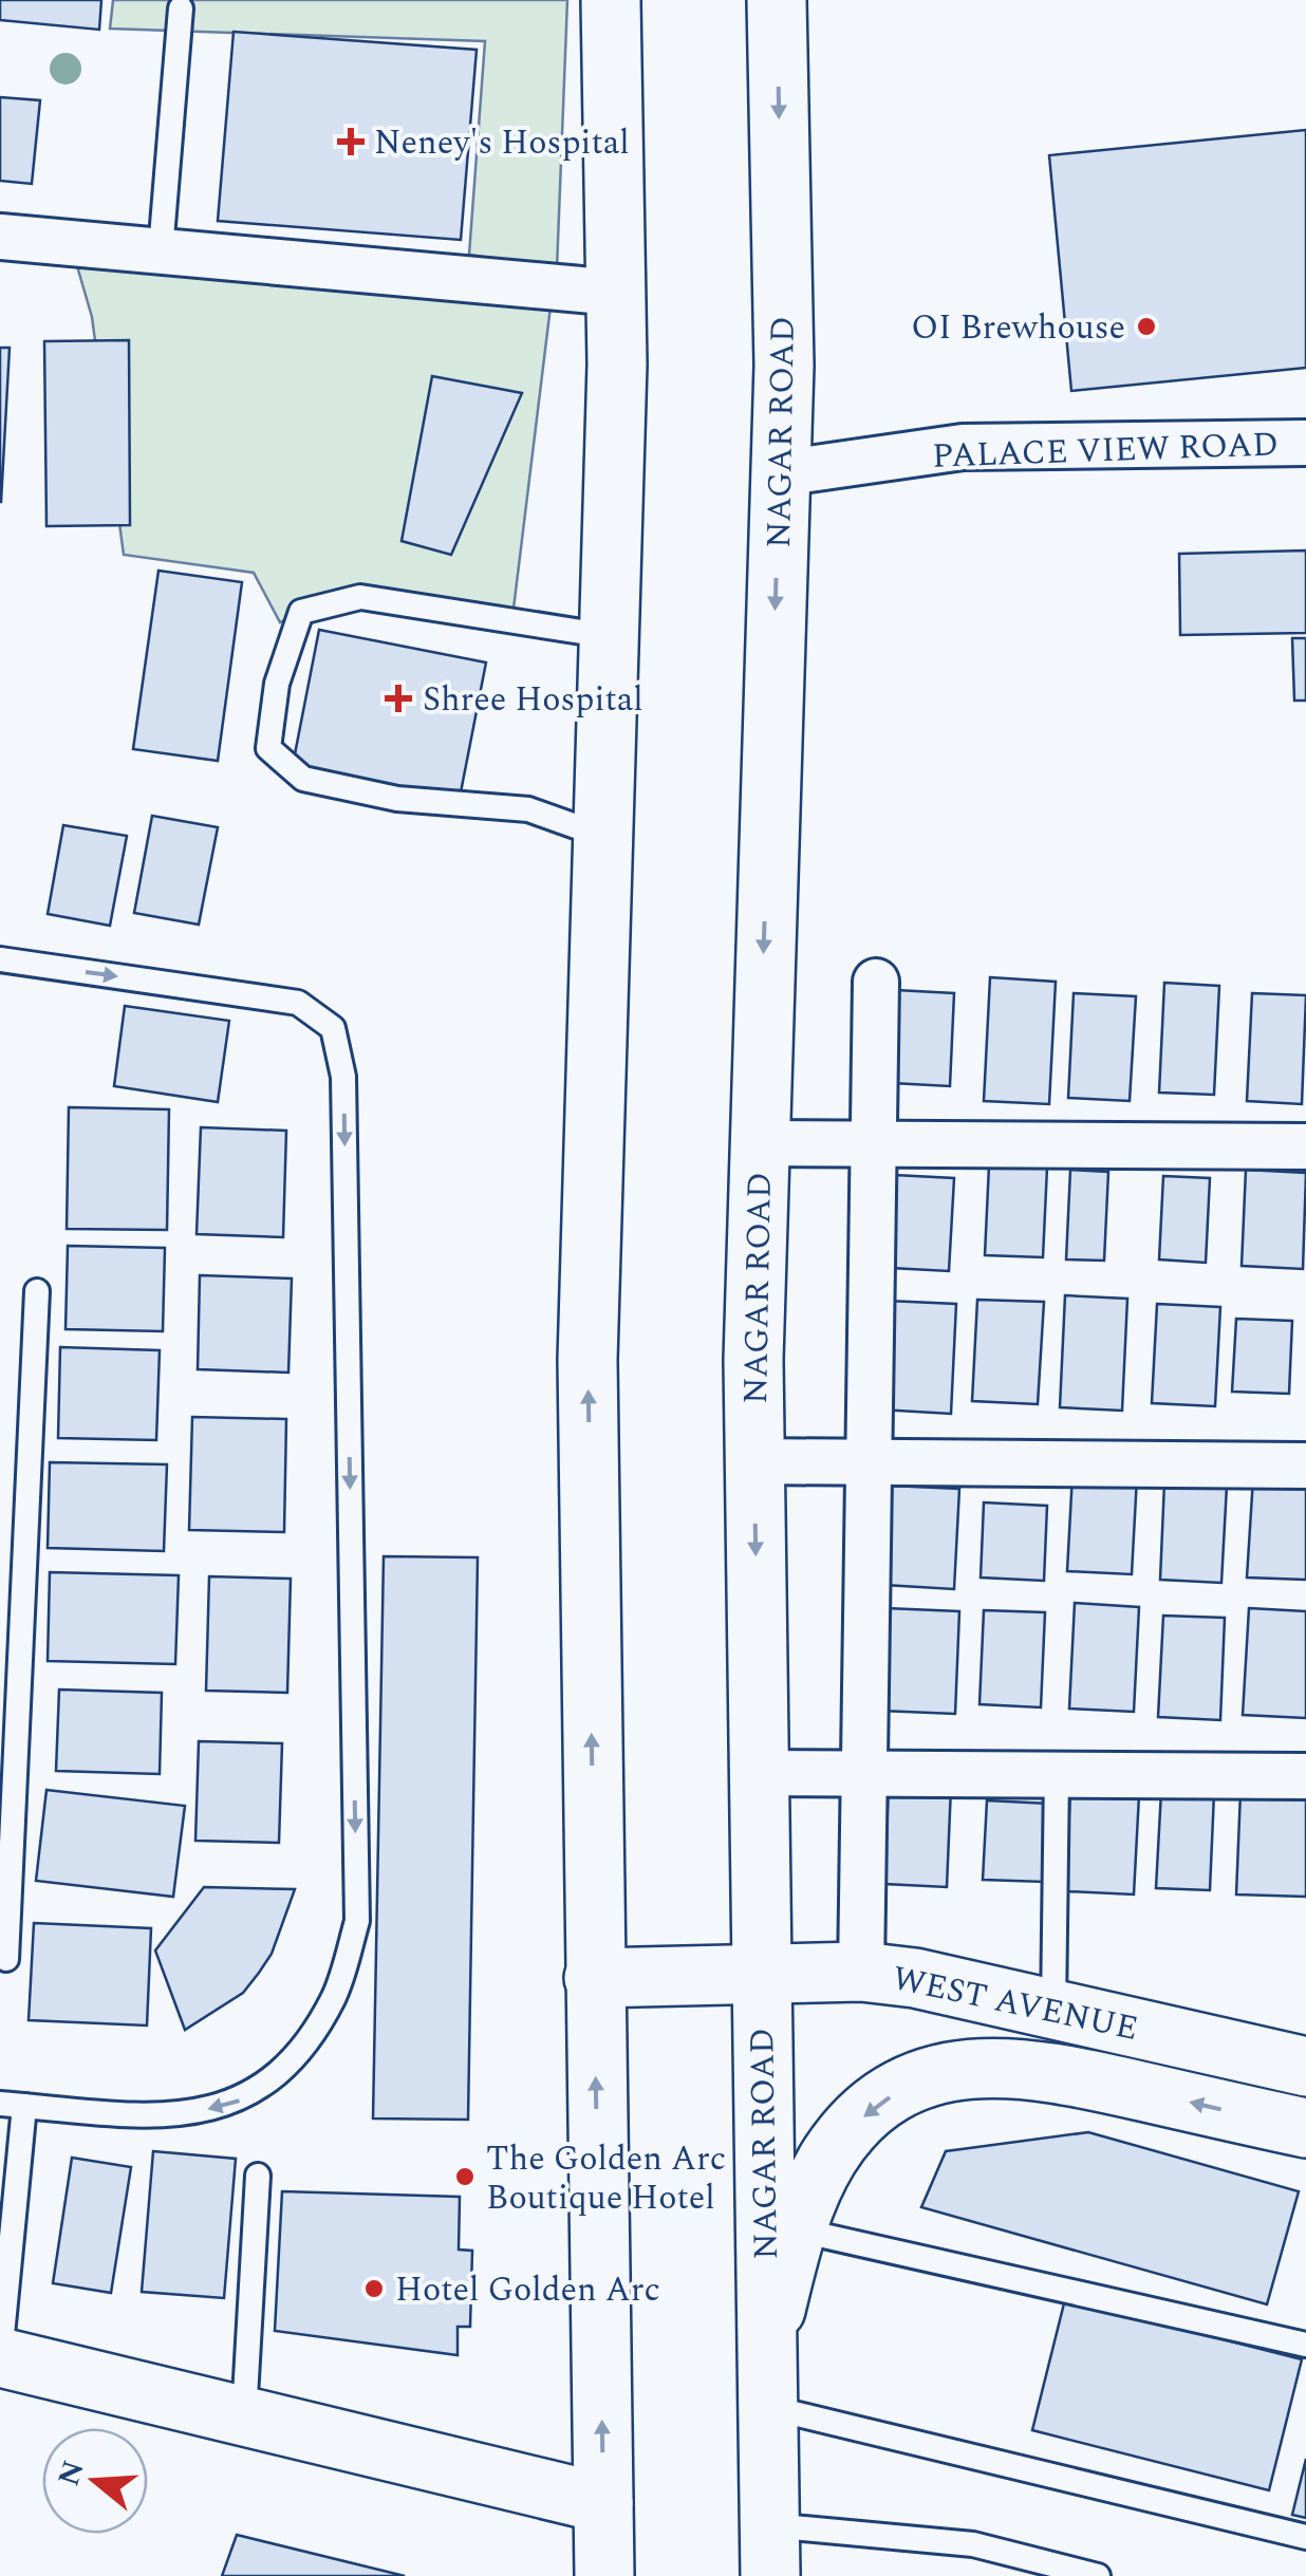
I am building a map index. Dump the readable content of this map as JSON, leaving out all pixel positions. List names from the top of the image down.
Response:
{
  "streets": {
    "main road": ["NAGAR ROAD", "WEST AVENUE"],
    "street": ["PALACE VIEW ROAD"]
  },
  "crossings": [
    ["NAGAR ROAD", "PALACE VIEW ROAD"],
    ["NAGAR ROAD", "WEST AVENUE"]
  ],
  "places": {
    "health": ["Neney's Hospital", "Shree Hospital"],
    "other": ["OI Brewhouse", "The Golden Arc Boutique Hotel", "Hotel Golden Arc"]
  },
  "north": "left"
}
